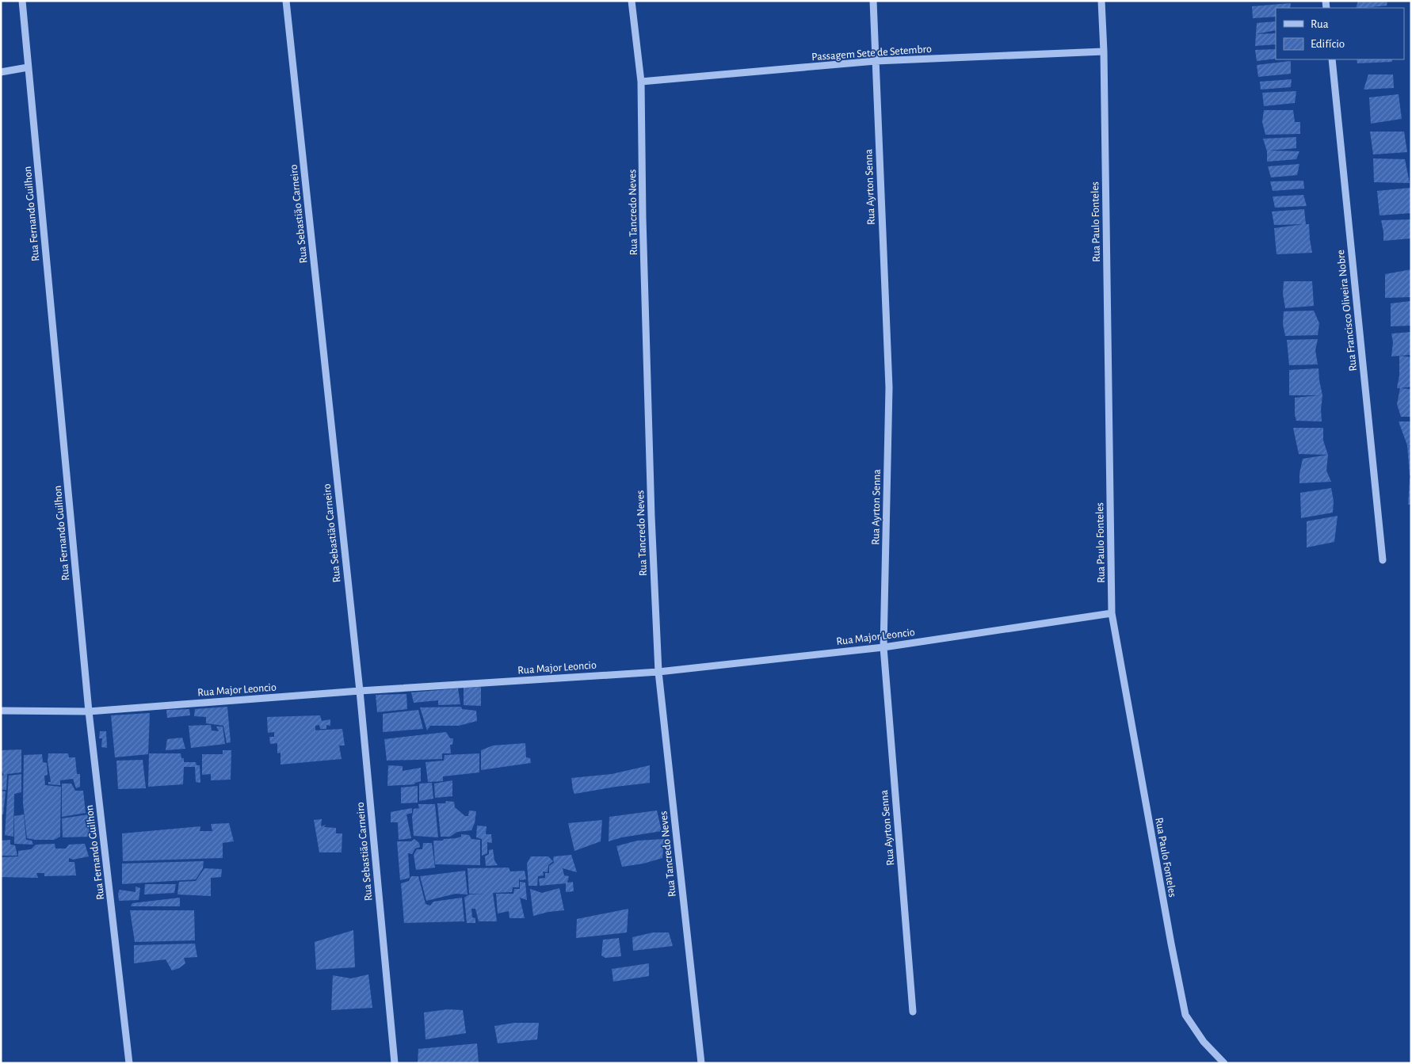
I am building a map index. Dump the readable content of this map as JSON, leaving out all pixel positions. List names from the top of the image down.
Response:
{
  "streets": {
    "street": [
      "Passagem Sete de Setembro",
      "Rua Ayrton Senna",
      "Rua Tancredo Neves",
      "Rua Fernando Guilhon",
      "Rua Sebastião Carneiro",
      "Rua Paulo Fonteles",
      "Rua Francisco Oliveira Nobre",
      "Rua Major Leoncio"
    ]
  },
  "crossings": [
    ["Passagem Sete de Setembro", "Rua Ayrton Senna"],
    ["Passagem Sete de Setembro", "Rua Tancredo Neves"],
    ["Passagem Sete de Setembro", "Rua Paulo Fonteles"],
    ["Rua Ayrton Senna", "Rua Major Leoncio"],
    ["Rua Tancredo Neves", "Rua Major Leoncio"],
    ["Rua Fernando Guilhon", "Rua Major Leoncio"],
    ["Rua Sebastião Carneiro", "Rua Major Leoncio"],
    ["Rua Paulo Fonteles", "Rua Major Leoncio"]
  ],
  "legend": ["Rua", "Edifício"]
}
